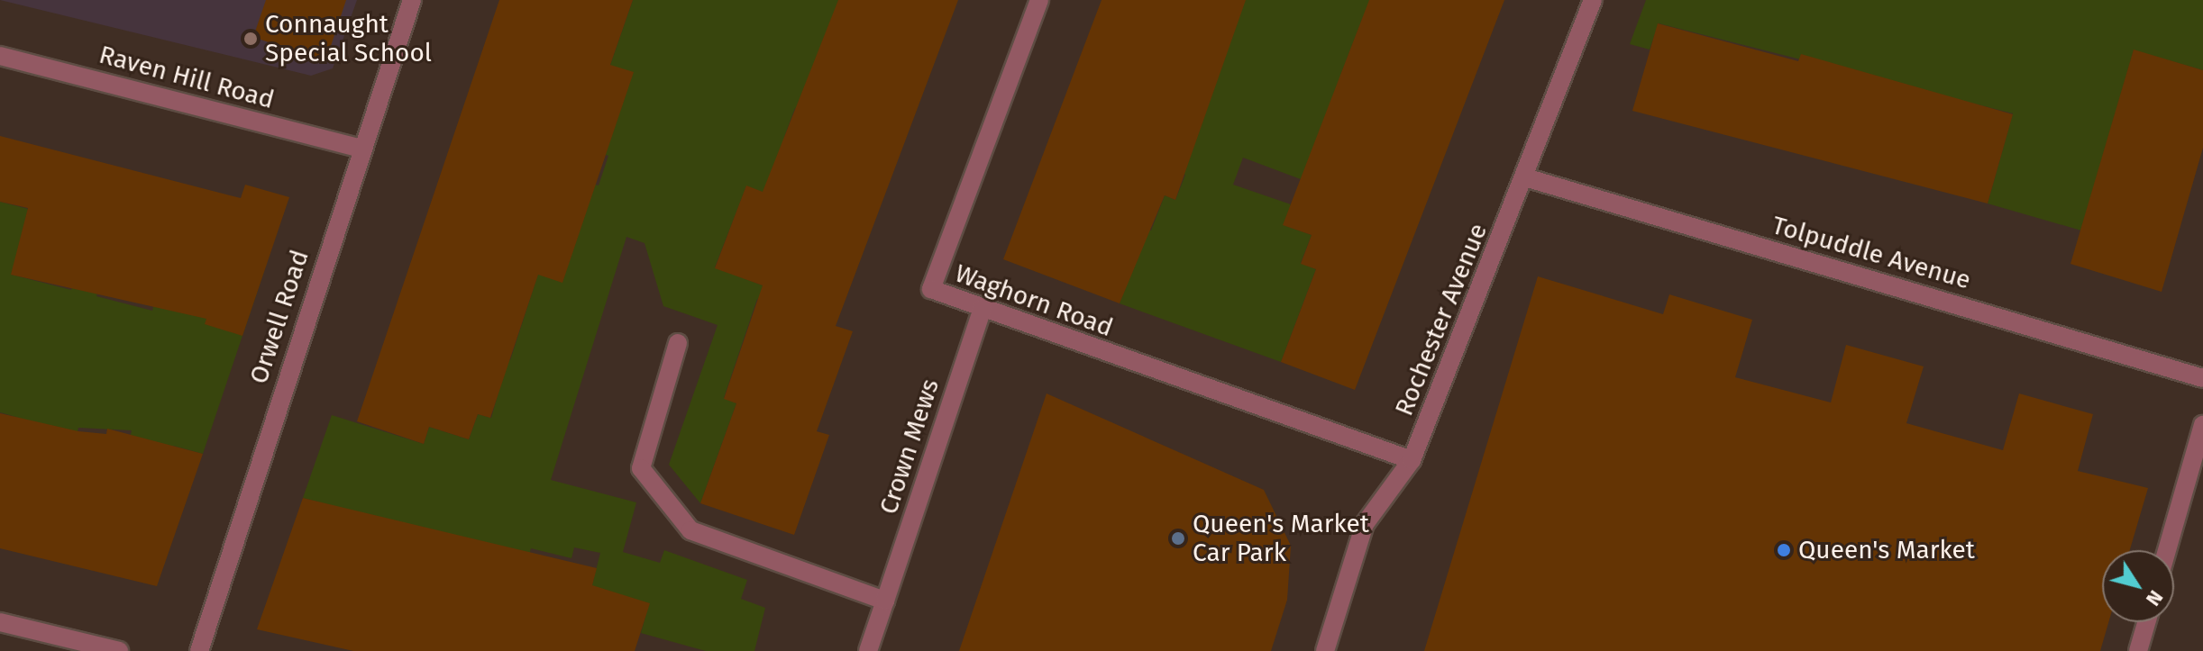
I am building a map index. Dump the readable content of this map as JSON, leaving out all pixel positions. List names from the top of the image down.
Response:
{
  "streets": {
    "street": [
      "Raven Hill Road",
      "Tolpuddle Avenue",
      "Waghorn Road",
      "Orwell Road",
      "Rochester Avenue",
      "Crown Mews"
    ]
  },
  "crossings": [
    ["Raven Hill Road", "Orwell Road"],
    ["Tolpuddle Avenue", "Rochester Avenue"],
    ["Waghorn Road", "Rochester Avenue"],
    ["Waghorn Road", "Crown Mews"]
  ],
  "places": ["Connaught Special School", "Queen's Market Car Park", "Queen's Market"],
  "north": "bottom right"
}
